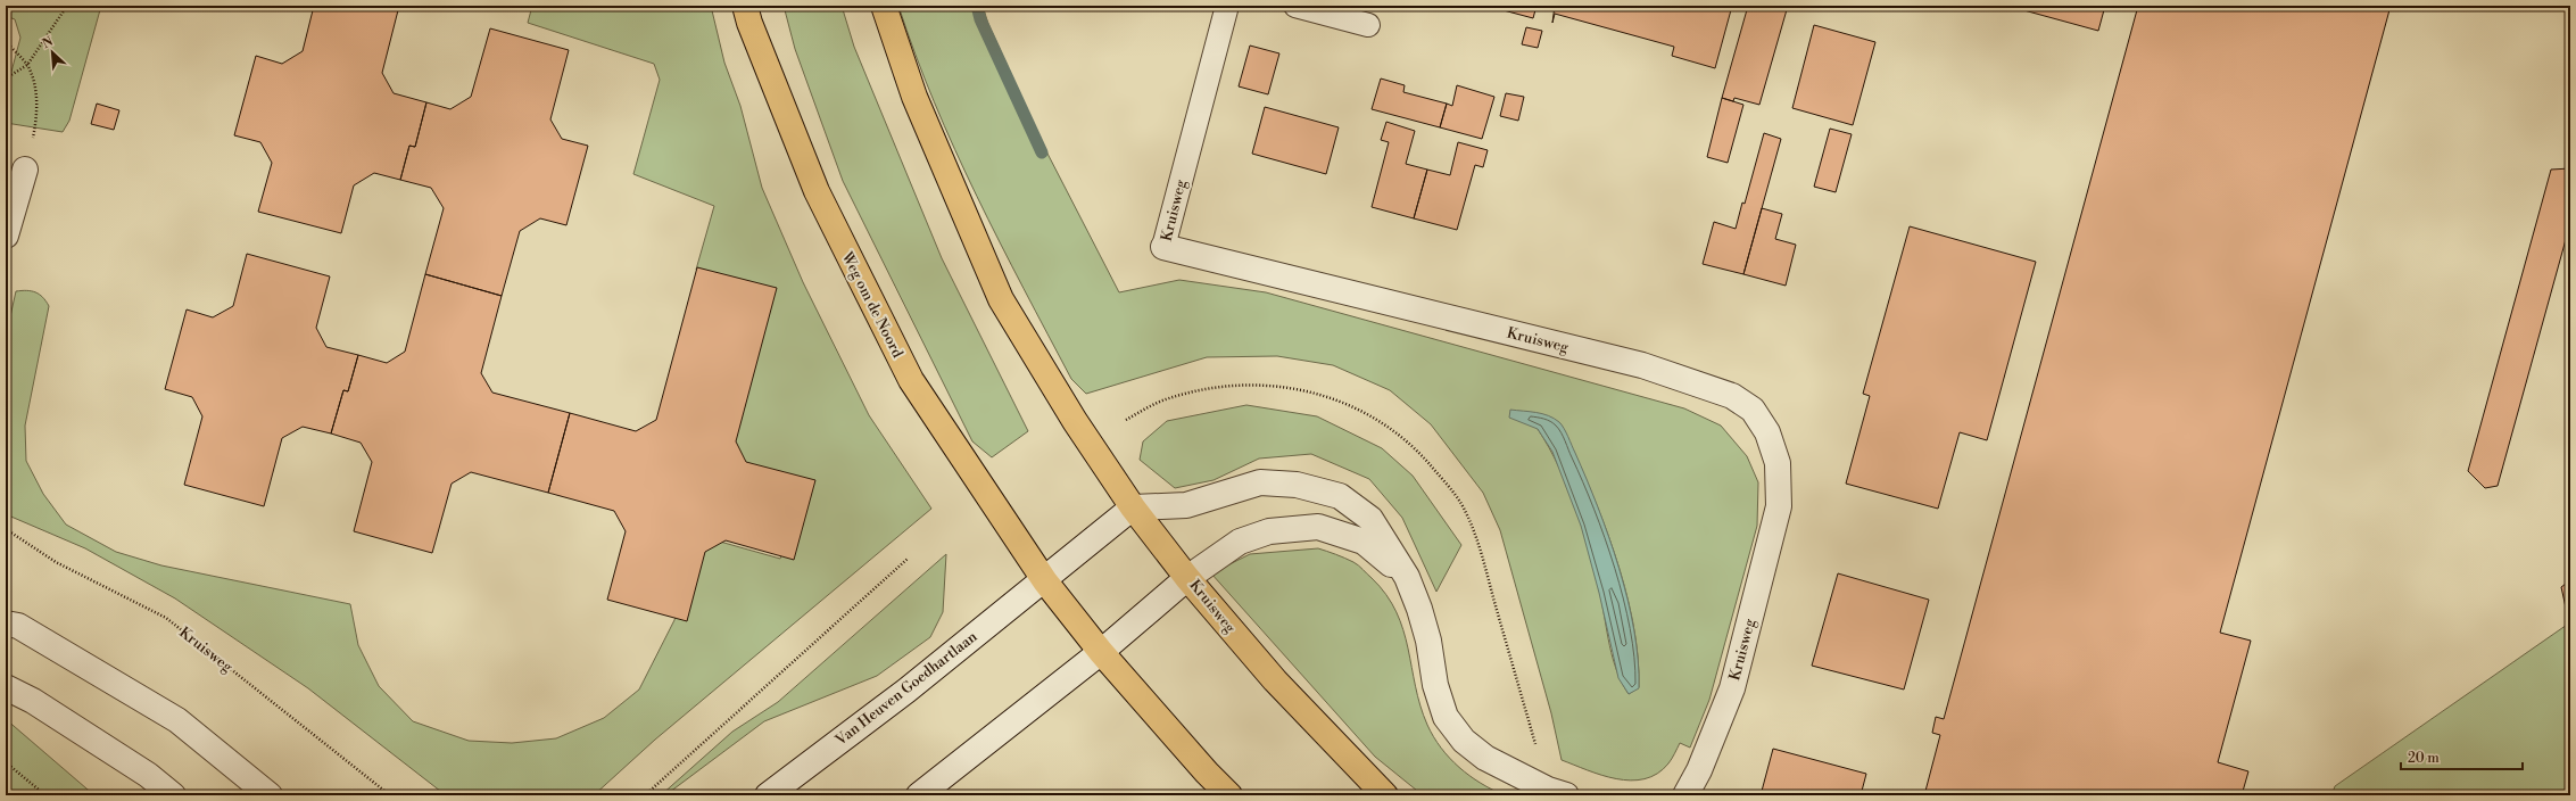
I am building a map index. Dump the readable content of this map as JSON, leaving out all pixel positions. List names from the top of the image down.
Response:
{
  "streets": {
    "highway": ["Kruisweg", "Weg om de Noord"],
    "street": ["Van Heuven Goedhartlaan"]
  },
  "crossings": [
    ["Weg om de Noord", "Van Heuven Goedhartlaan"]
  ],
  "scale_bar": "20 m",
  "north": "top left"
}
